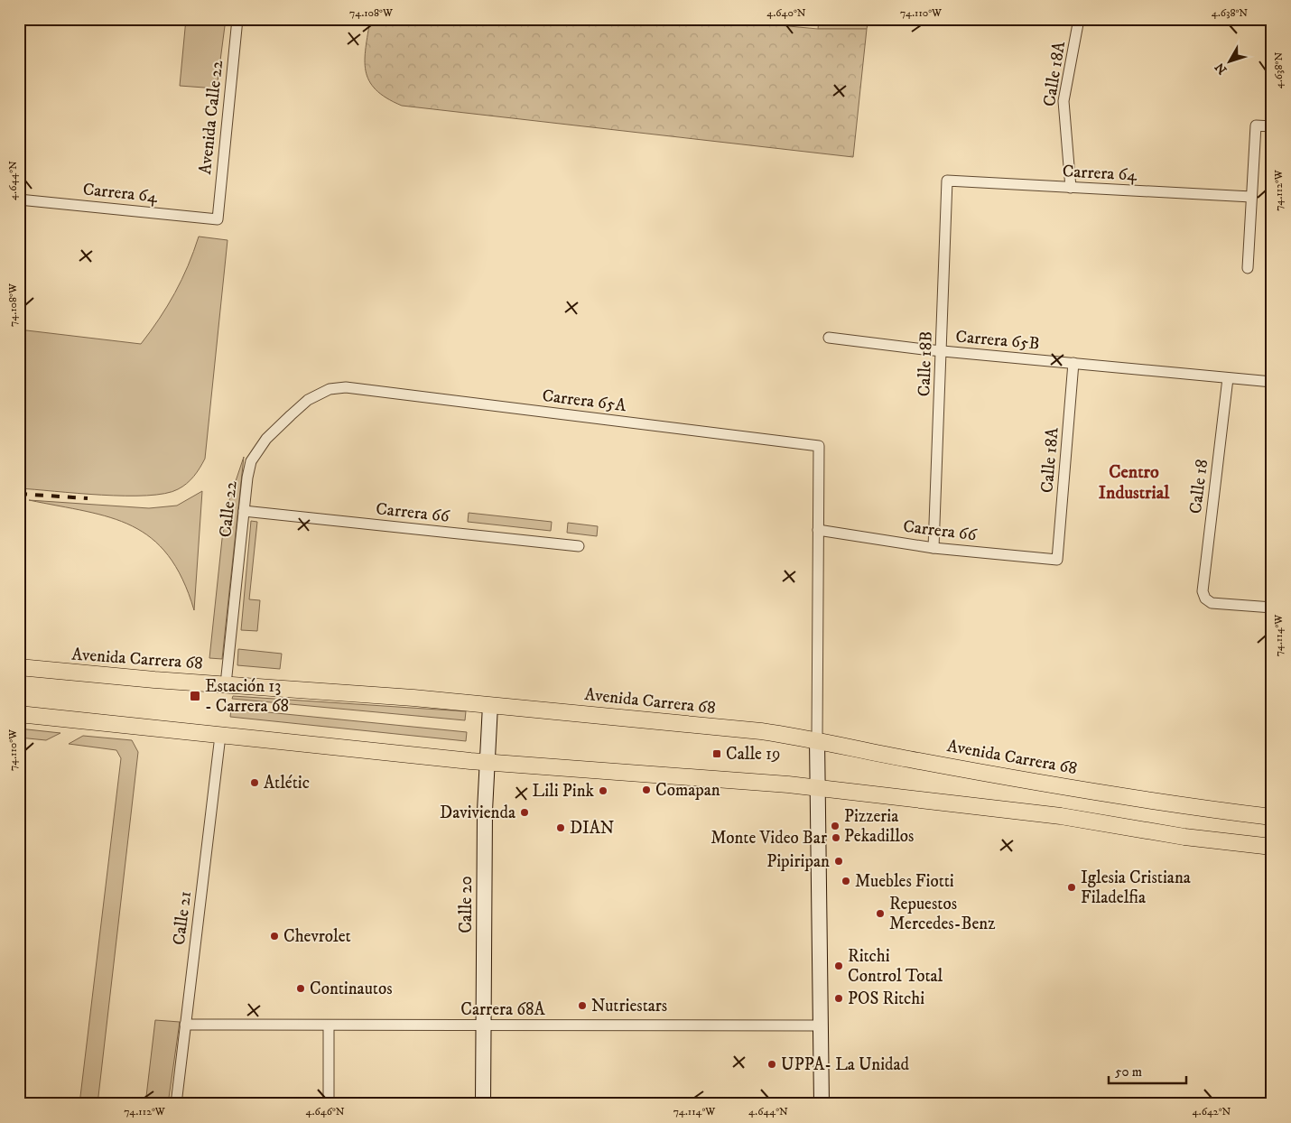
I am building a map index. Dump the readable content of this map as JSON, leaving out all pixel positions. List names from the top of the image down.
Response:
{
  "streets": {
    "main road": ["Avenida Carrera 68"],
    "street": [
      "Calle 18A",
      "Avenida Calle 22",
      "Carrera 64",
      "Carrera 65B",
      "Calle 18B",
      "Carrera 65A",
      "Calle 18",
      "Calle 22",
      "Carrera 66",
      "Calle 20",
      "Calle 21",
      "Carrera 68A"
    ]
  },
  "crossings": [
    ["Calle 18A", "Carrera 64"],
    ["Calle 18A", "Carrera 65B"],
    ["Calle 18A", "Carrera 66"],
    ["Avenida Calle 22", "Carrera 64"],
    ["Carrera 64", "Calle 18B"],
    ["Carrera 65B", "Calle 18B"],
    ["Carrera 65B", "Calle 18"],
    ["Calle 18B", "Carrera 66"],
    ["Carrera 65A", "Calle 22"],
    ["Carrera 65A", "Carrera 66"],
    ["Calle 22", "Carrera 66"],
    ["Calle 22", "Avenida Carrera 68"],
    ["Avenida Carrera 68", "Calle 20"],
    ["Calle 20", "Carrera 68A"],
    ["Calle 21", "Carrera 68A"]
  ],
  "districts": ["Centro Industrial"],
  "places": {
    "transit": ["Estación 13 - Carrera 68", "Calle 19"],
    "other": [
      "Atlétic",
      "Comapan",
      "Lili Pink",
      "Davivienda",
      "Pizzeria Pekadillos",
      "DIAN",
      "Monte Video Bar",
      "Pipiripan",
      "Muebles Fiotti",
      "Iglesia Cristiana Filadelfia",
      "Repuestos Mercedes-Benz",
      "Chevrolet",
      "Ritchi Control Total",
      "Continautos",
      "POS Ritchi",
      "Nutriestars",
      "UPPA- La Unidad"
    ]
  },
  "scale_bar": "50 m",
  "north": "bottom left",
  "coordinates": [
    "74.108°W",
    "4.640°N",
    "74.110°W",
    "4.638°N",
    "4.644°N",
    "74.112°W",
    "74.114°W",
    "4.646°N",
    "4.642°N"
  ]
}
